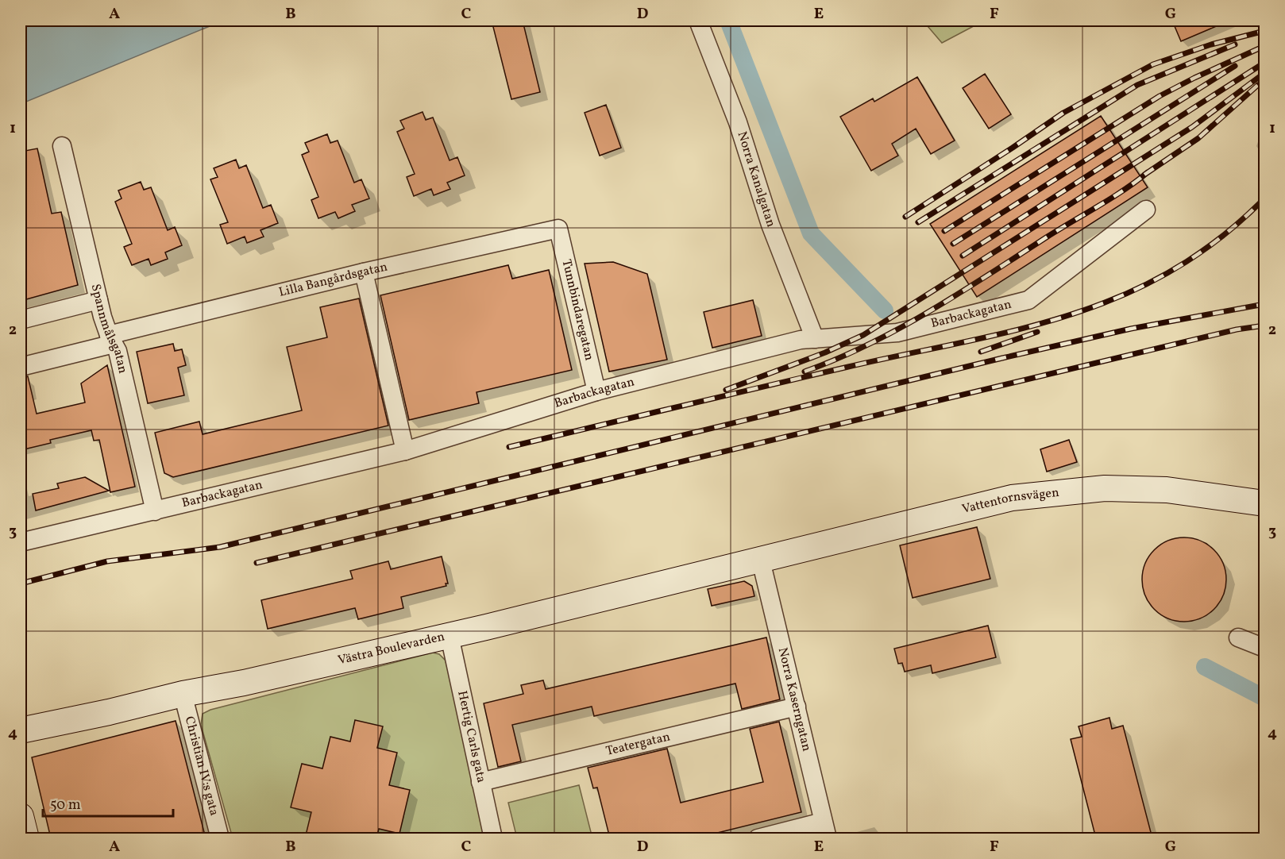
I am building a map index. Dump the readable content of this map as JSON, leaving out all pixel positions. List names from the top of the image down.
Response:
{
  "streets": {
    "street": [
      "Norra Kanalgatan",
      "Lilla Bangårdsgatan",
      "Tunnbindaregatan",
      "Barbackagatan",
      "Spannmålsgatan",
      "Vattentornsvägen",
      "Västra Boulevarden",
      "Norra Kaserngatan",
      "Hertig Carls gata",
      "Teatergatan",
      "Christian IV:s gata"
    ]
  },
  "crossings": [
    ["Norra Kanalgatan", "Barbackagatan"],
    ["Lilla Bangårdsgatan", "Tunnbindaregatan"],
    ["Lilla Bangårdsgatan", "Spannmålsgatan"],
    ["Tunnbindaregatan", "Barbackagatan"],
    ["Barbackagatan", "Spannmålsgatan"],
    ["Vattentornsvägen", "Västra Boulevarden"],
    ["Vattentornsvägen", "Norra Kaserngatan"],
    ["Västra Boulevarden", "Norra Kaserngatan"],
    ["Västra Boulevarden", "Hertig Carls gata"],
    ["Västra Boulevarden", "Christian IV:s gata"],
    ["Norra Kaserngatan", "Teatergatan"],
    ["Hertig Carls gata", "Teatergatan"]
  ],
  "scale_bar": "50 m",
  "grid": {
    "columns": [
      "A",
      "B",
      "C",
      "D",
      "E",
      "F",
      "G"
    ],
    "rows": [
      "1",
      "2",
      "3",
      "4"
    ]
  }
}
